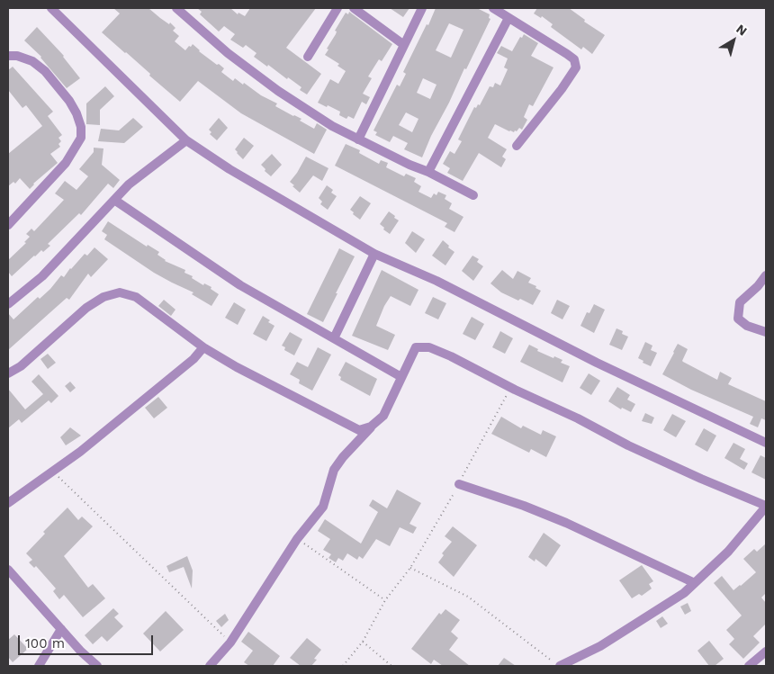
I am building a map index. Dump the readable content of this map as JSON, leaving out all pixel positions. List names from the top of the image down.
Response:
{
  "scale_bar": "100 m",
  "north": "top right"
}
